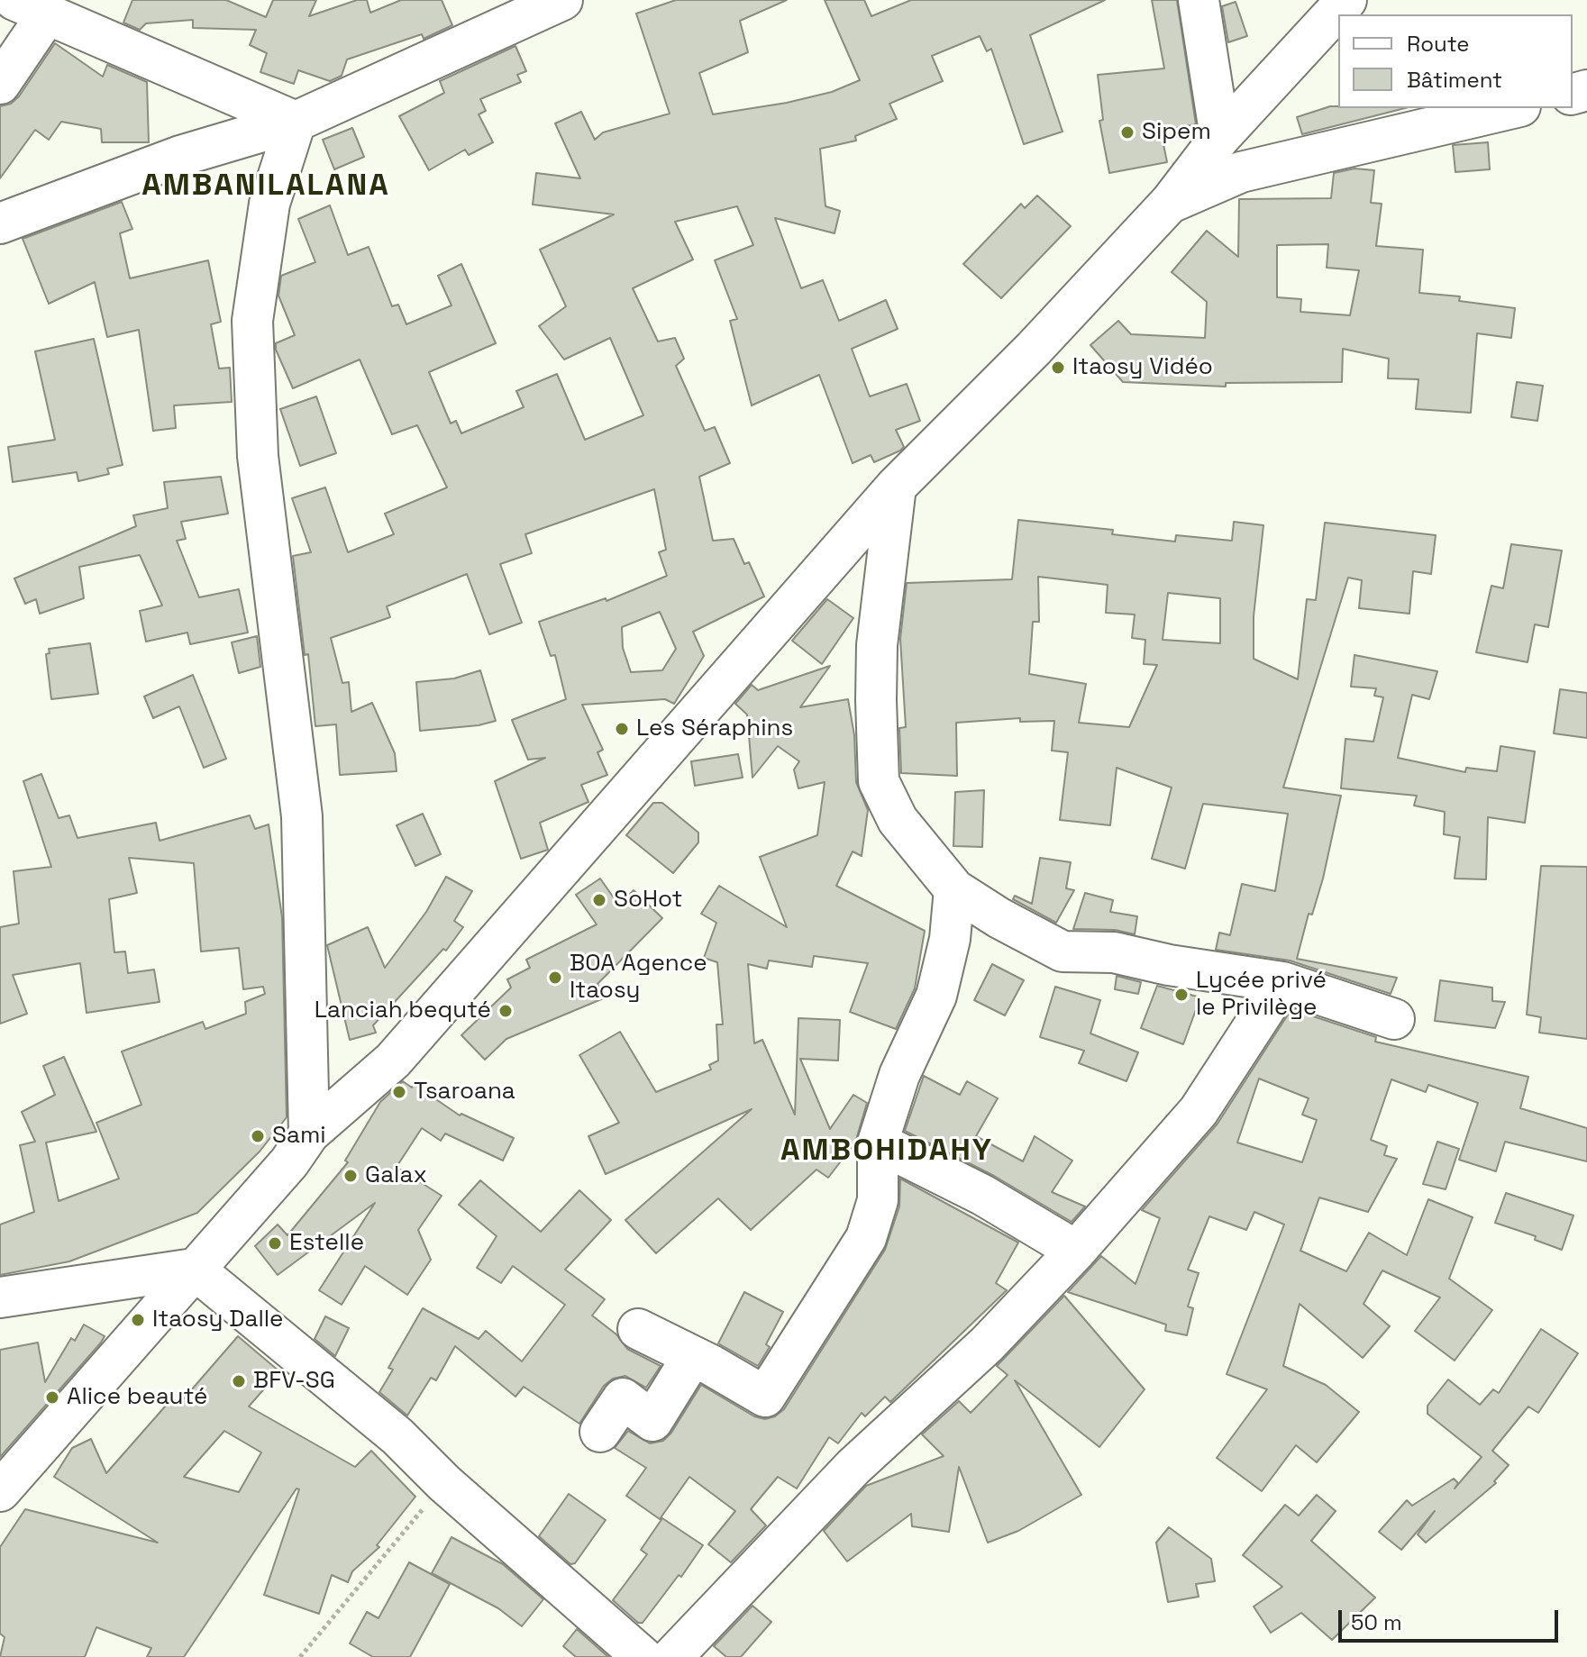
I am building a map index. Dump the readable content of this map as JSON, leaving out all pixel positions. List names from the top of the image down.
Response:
{
  "districts": ["AMBANILALANA", "AMBOHIDAHY"],
  "places": [
    "Sipem",
    "Itaosy Vidéo",
    "Les Séraphins",
    "SoHot",
    "BOA Agence Itaosy",
    "Lycée privé le Privilège",
    "Lanciah bequté",
    "Tsaroana",
    "Sami",
    "Galax",
    "Estelle",
    "Itaosy Dalle",
    "BFV-SG",
    "Alice beauté"
  ],
  "legend": ["Route", "Bâtiment"],
  "scale_bar": "50 m"
}
